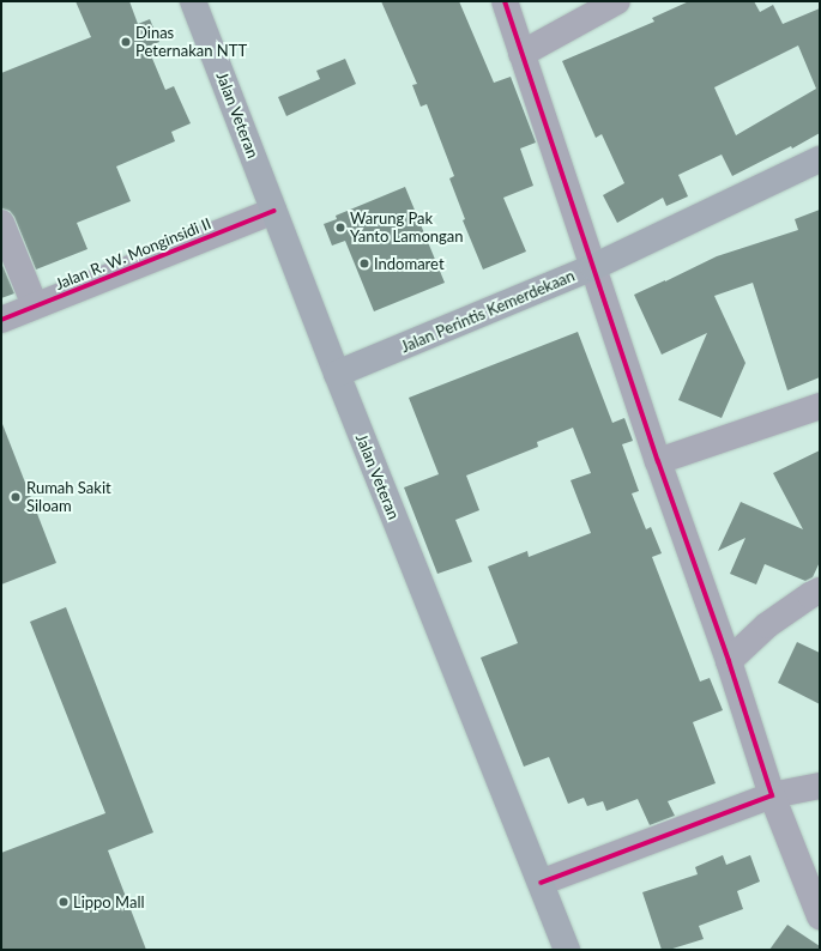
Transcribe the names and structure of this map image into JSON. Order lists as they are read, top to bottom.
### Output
{
  "streets": {
    "main road": ["Jalan Veteran", "Jalan Perintis Kemerdekaan"],
    "street": ["Jalan R. W. Monginsidi II"]
  },
  "crossings": [
    ["Jalan Veteran", "Jalan R. W. Monginsidi II"],
    ["Jalan Veteran", "Jalan Perintis Kemerdekaan"]
  ],
  "places": [
    "Dinas Peternakan NTT",
    "Warung Pak Yanto Lamongan",
    "Indomaret",
    "Rumah Sakit Siloam",
    "Lippo Mall"
  ]
}
